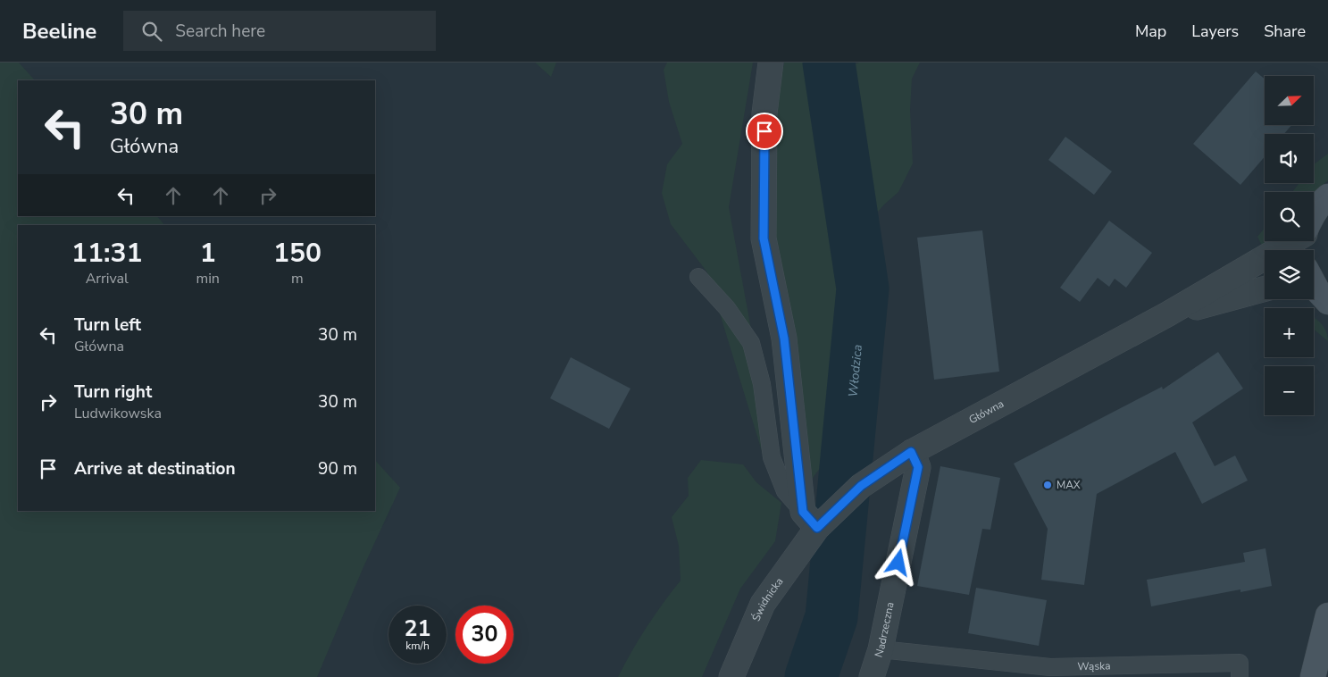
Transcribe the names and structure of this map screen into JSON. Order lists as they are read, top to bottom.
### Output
{
  "streets": {
    "street": ["Główna", "Świdnicka", "Nadrzeczna"],
    "lane": ["Wąska"]
  },
  "crossings": [
    ["Główna", "Świdnicka"],
    ["Główna", "Nadrzeczna"],
    ["Nadrzeczna", "Wąska"]
  ],
  "water": ["Włodzica"],
  "places": ["MAX"],
  "north": "top right",
  "page": {
    "header": "Beeline",
    "search": "Search here",
    "nav": ["Map", "Layers", "Share"],
    "map_buttons": ["+", "−"],
    "turn": ["30 m", "Główna"],
    "eta": [
      "11:31",
      "Arrival",
      "1",
      "min",
      "150",
      "m"
    ],
    "list": [
      {
        "name": "Turn left",
        "note": "Główna",
        "value": "30 m"
      },
      {
        "name": "Turn right",
        "note": "Ludwikowska",
        "value": "30 m"
      },
      {
        "name": "Arrive at destination",
        "value": "90 m"
      }
    ],
    "speed": "21 km/h",
    "limit": "30"
  }
}
